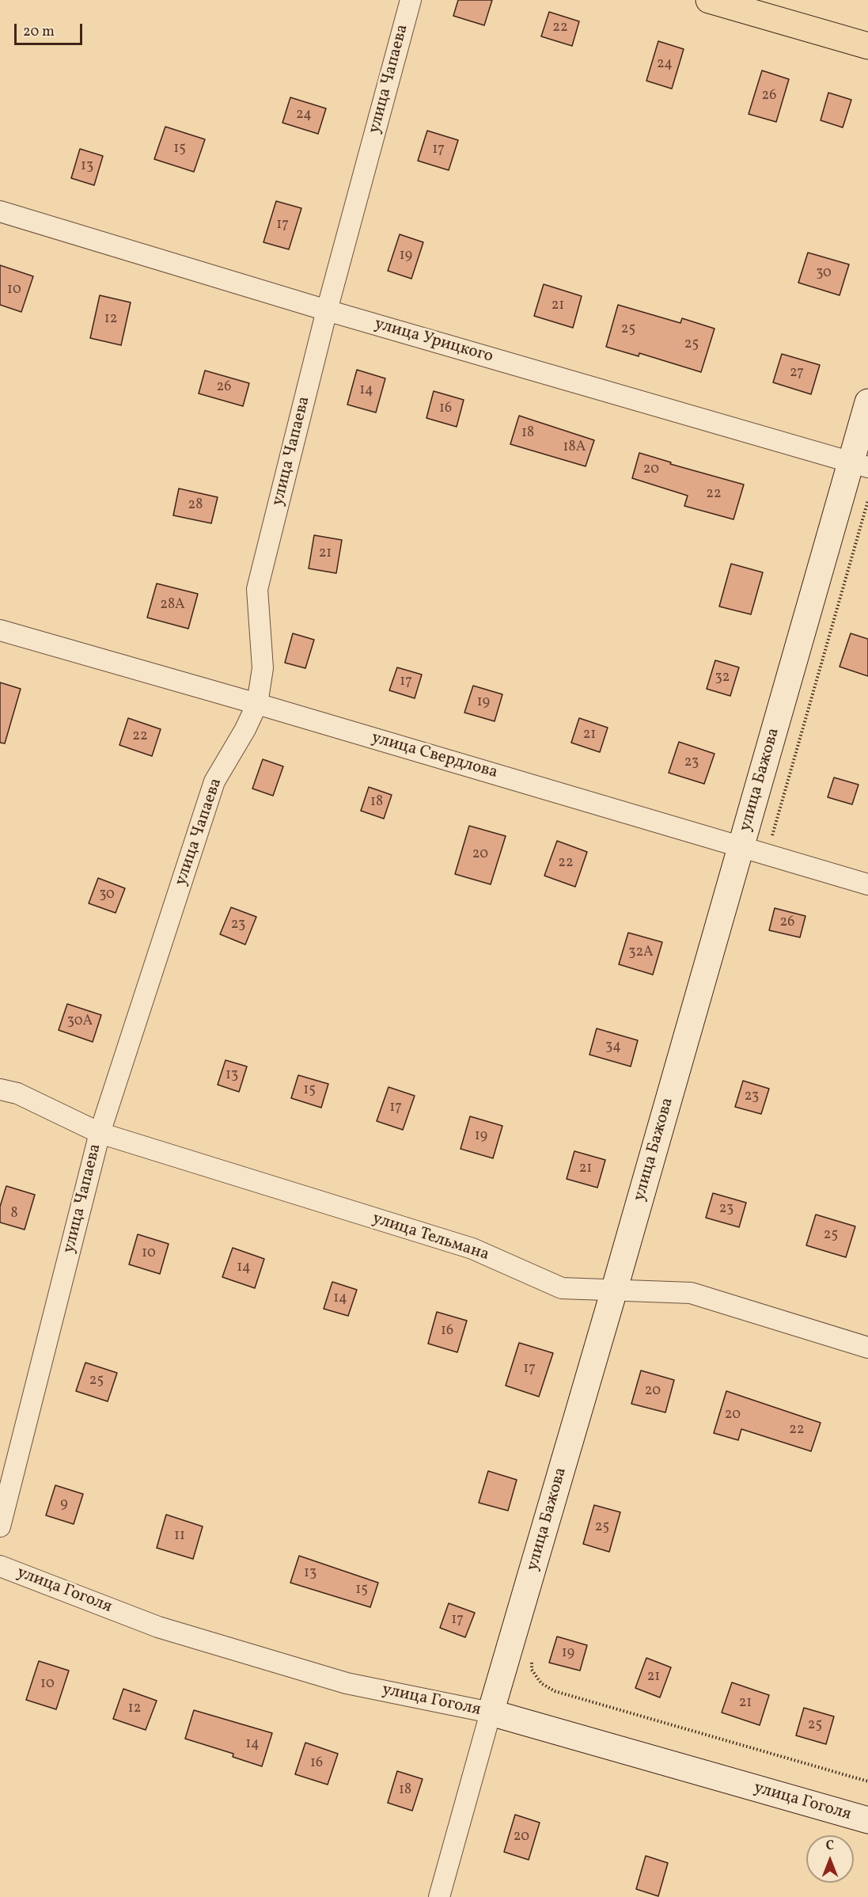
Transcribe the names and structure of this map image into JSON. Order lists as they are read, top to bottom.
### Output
{
  "streets": {
    "street": [
      "улица Чапаева",
      "улица Урицкого",
      "улица Свердлова",
      "улица Бажова",
      "улица Тельмана",
      "улица Гоголя"
    ]
  },
  "crossings": [
    ["улица Чапаева", "улица Урицкого"],
    ["улица Чапаева", "улица Свердлова"],
    ["улица Чапаева", "улица Тельмана"],
    ["улица Урицкого", "улица Бажова"],
    ["улица Свердлова", "улица Бажова"],
    ["улица Бажова", "улица Тельмана"],
    ["улица Бажова", "улица Гоголя"]
  ],
  "house_numbers": [
    "22",
    "24",
    "26",
    "24",
    "15",
    "17",
    "13",
    "17",
    "19",
    "30",
    "10",
    "21",
    "12",
    "25",
    "25",
    "27",
    "26",
    "14",
    "16",
    "18",
    "18А",
    "20",
    "22",
    "28",
    "21",
    "28А",
    "32",
    "17",
    "19",
    "21",
    "22",
    "23",
    "18",
    "20",
    "22",
    "30",
    "26",
    "23",
    "32А",
    "30А",
    "34",
    "13",
    "15",
    "23",
    "17",
    "19",
    "21",
    "23",
    "8",
    "25",
    "10",
    "14",
    "14",
    "16",
    "17",
    "25",
    "20",
    "20",
    "22",
    "9",
    "25",
    "11",
    "13",
    "15",
    "17",
    "19",
    "21",
    "10",
    "21",
    "12",
    "25",
    "14",
    "16",
    "18",
    "20"
  ],
  "scale_bar": "20 m",
  "north": "top"
}
